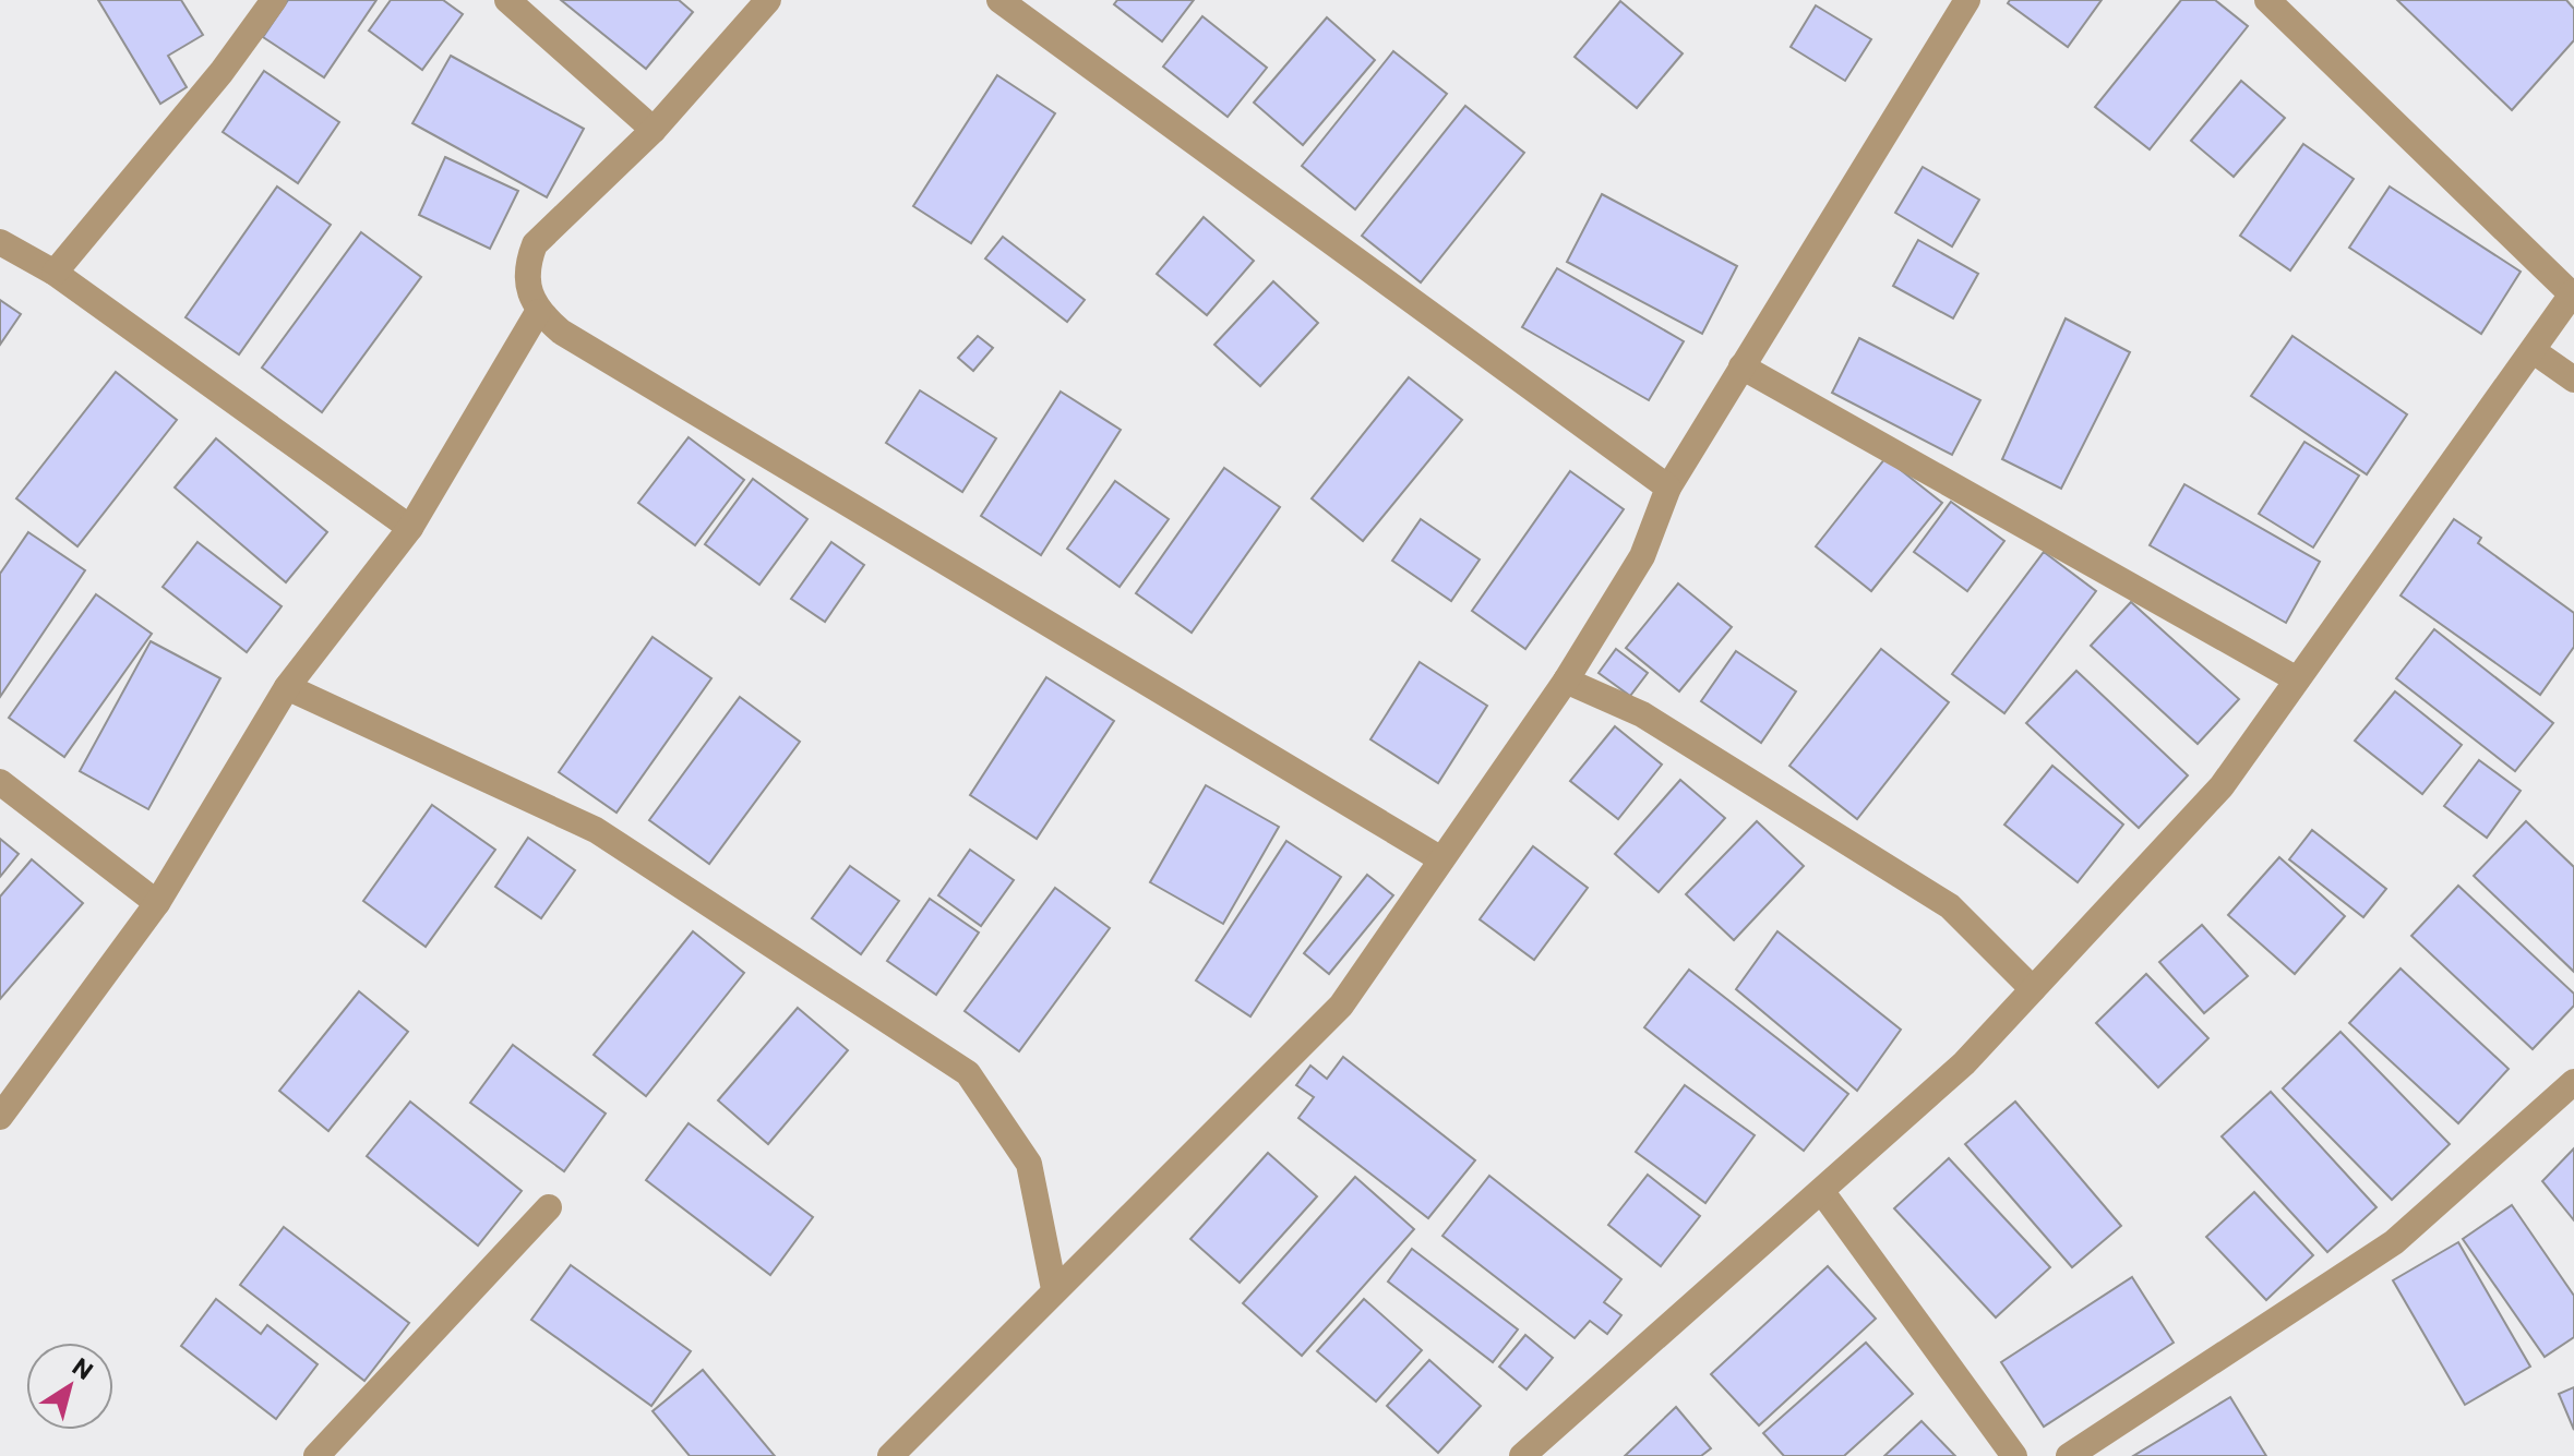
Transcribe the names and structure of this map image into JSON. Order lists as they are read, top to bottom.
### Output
{
  "north": "top right"
}
